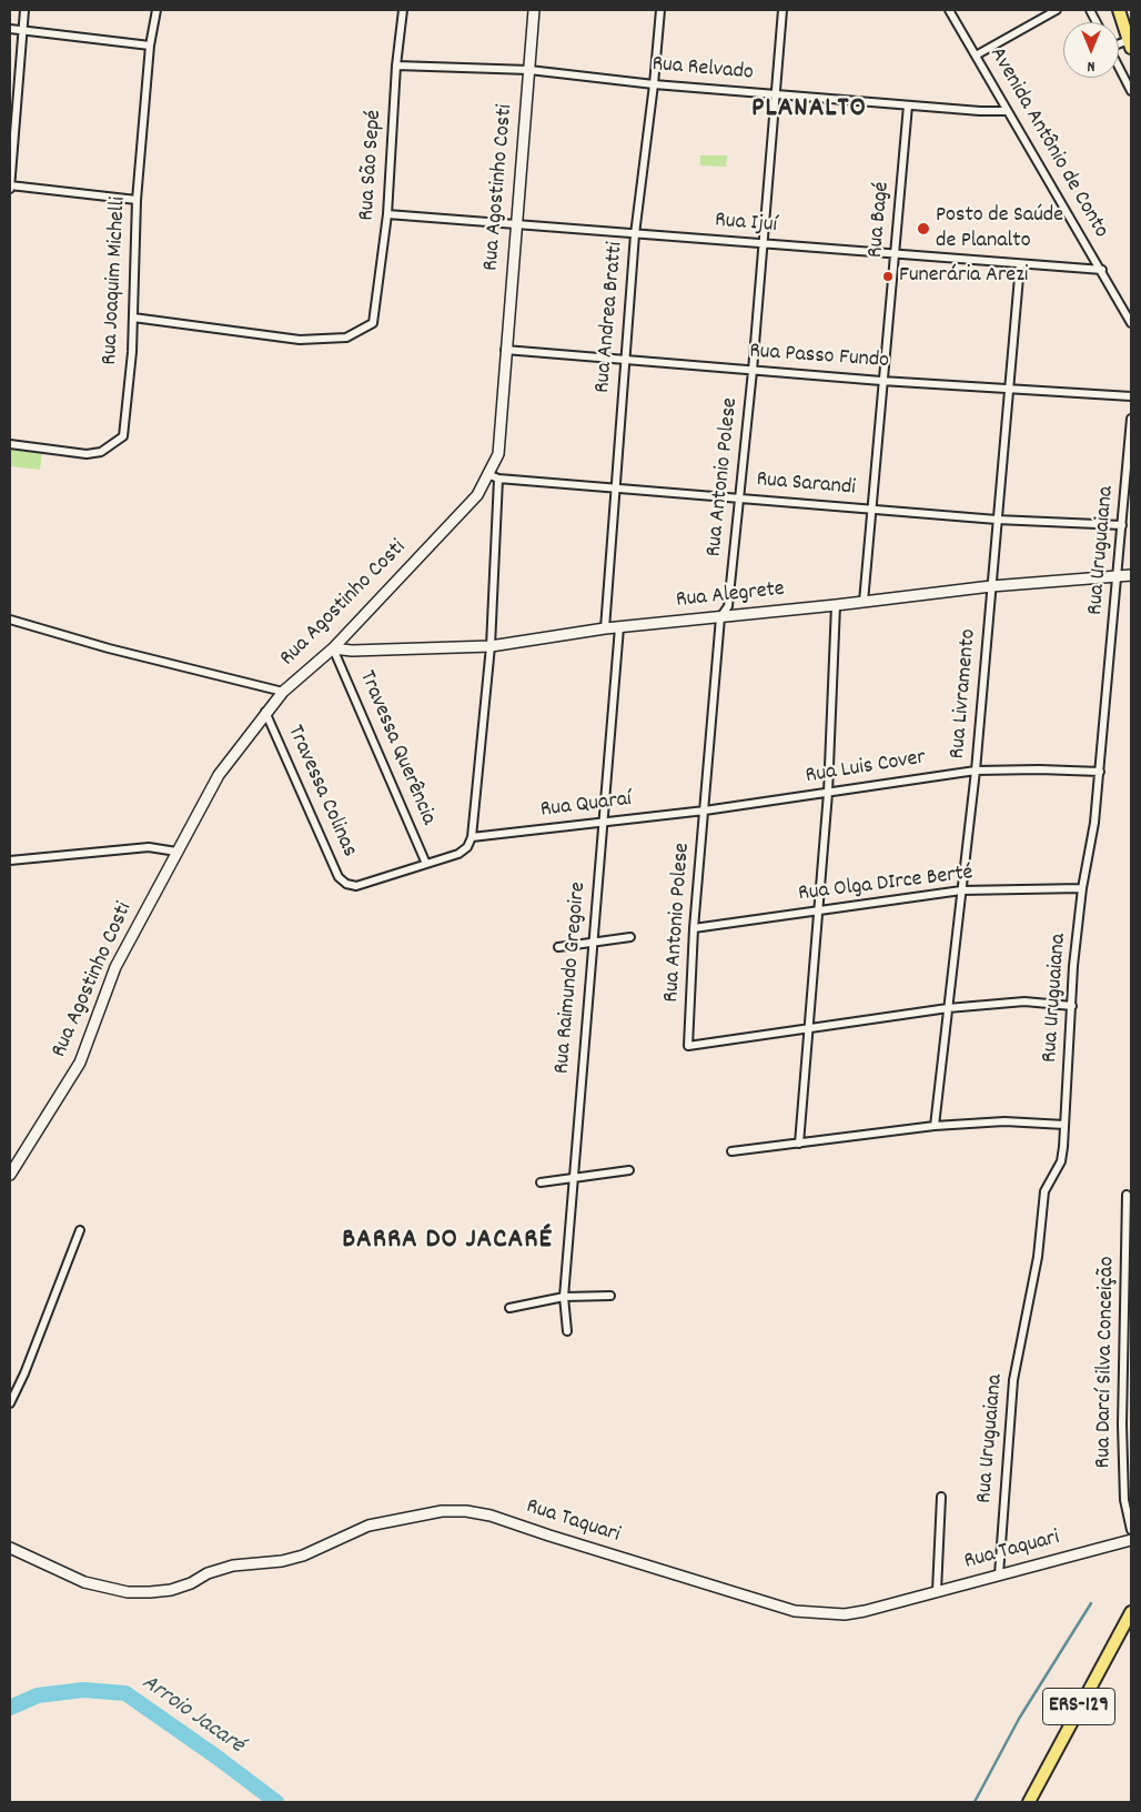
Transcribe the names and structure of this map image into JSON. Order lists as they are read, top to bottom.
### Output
{
  "streets": {
    "main road": ["ERS-129"],
    "street": [
      "Rua Relvado",
      "Avenida Antônio de Conto",
      "Rua São Sepé",
      "Rua Agostinho Costi",
      "Rua Bagé",
      "Rua Ijuí",
      "Rua Joaquim Michelli",
      "Rua Andrea Bratti",
      "Rua Passo Fundo",
      "Rua Antonio Polese",
      "Rua Sarandi",
      "Rua Uruguaiana",
      "Rua Alegrete",
      "Rua Livramento",
      "Travessa Querência",
      "Rua Luis Cover",
      "Travessa Colinas",
      "Rua Quaraí",
      "Rua Olga DIrce Berté",
      "Rua Raimundo Gregoire",
      "Rua Darcí Silva Conceição",
      "Rua Taquari"
    ]
  },
  "crossings": [
    ["Rua Relvado", "Avenida Antônio de Conto"],
    ["Rua Relvado", "Rua São Sepé"],
    ["Rua Relvado", "Rua Agostinho Costi"],
    ["Rua Relvado", "Rua Bagé"],
    ["Rua Relvado", "Rua Andrea Bratti"],
    ["Rua Relvado", "Rua Antonio Polese"],
    ["Avenida Antônio de Conto", "Rua Ijuí"],
    ["Rua São Sepé", "Rua Ijuí"],
    ["Rua São Sepé", "Rua Joaquim Michelli"],
    ["Rua Agostinho Costi", "Rua Ijuí"],
    ["Rua Agostinho Costi", "Rua Passo Fundo"],
    ["Rua Agostinho Costi", "Rua Sarandi"],
    ["Rua Agostinho Costi", "Rua Alegrete"],
    ["Rua Agostinho Costi", "Travessa Querência"],
    ["Rua Agostinho Costi", "Travessa Colinas"],
    ["Rua Bagé", "Rua Ijuí"],
    ["Rua Bagé", "Rua Passo Fundo"],
    ["Rua Bagé", "Rua Sarandi"],
    ["Rua Bagé", "Rua Alegrete"],
    ["Rua Ijuí", "Rua Andrea Bratti"],
    ["Rua Ijuí", "Rua Antonio Polese"],
    ["Rua Ijuí", "Rua Livramento"],
    ["Rua Andrea Bratti", "Rua Passo Fundo"],
    ["Rua Andrea Bratti", "Rua Sarandi"],
    ["Rua Andrea Bratti", "Rua Alegrete"],
    ["Rua Passo Fundo", "Rua Antonio Polese"],
    ["Rua Passo Fundo", "Rua Livramento"],
    ["Rua Antonio Polese", "Rua Sarandi"],
    ["Rua Antonio Polese", "Rua Alegrete"],
    ["Rua Antonio Polese", "Rua Luis Cover"],
    ["Rua Antonio Polese", "Rua Quaraí"],
    ["Rua Antonio Polese", "Rua Olga DIrce Berté"],
    ["Rua Sarandi", "Rua Uruguaiana"],
    ["Rua Sarandi", "Rua Livramento"],
    ["Rua Uruguaiana", "Rua Alegrete"],
    ["Rua Uruguaiana", "Rua Luis Cover"],
    ["Rua Uruguaiana", "Rua Olga DIrce Berté"],
    ["Rua Uruguaiana", "Rua Taquari"],
    ["Rua Alegrete", "Rua Livramento"],
    ["Rua Alegrete", "Travessa Querência"],
    ["Rua Alegrete", "Rua Raimundo Gregoire"],
    ["Rua Livramento", "Rua Luis Cover"],
    ["Rua Livramento", "Rua Olga DIrce Berté"],
    ["Travessa Querência", "Travessa Colinas"],
    ["Rua Luis Cover", "Rua Quaraí"],
    ["Rua Quaraí", "Rua Raimundo Gregoire"]
  ],
  "districts": ["PLANALTO", "BARRA DO JACARÉ"],
  "water": ["Arroio Jacaré"],
  "places": ["Posto de Saúde de Planalto", "Funerária Arezi"],
  "north": "bottom"
}
